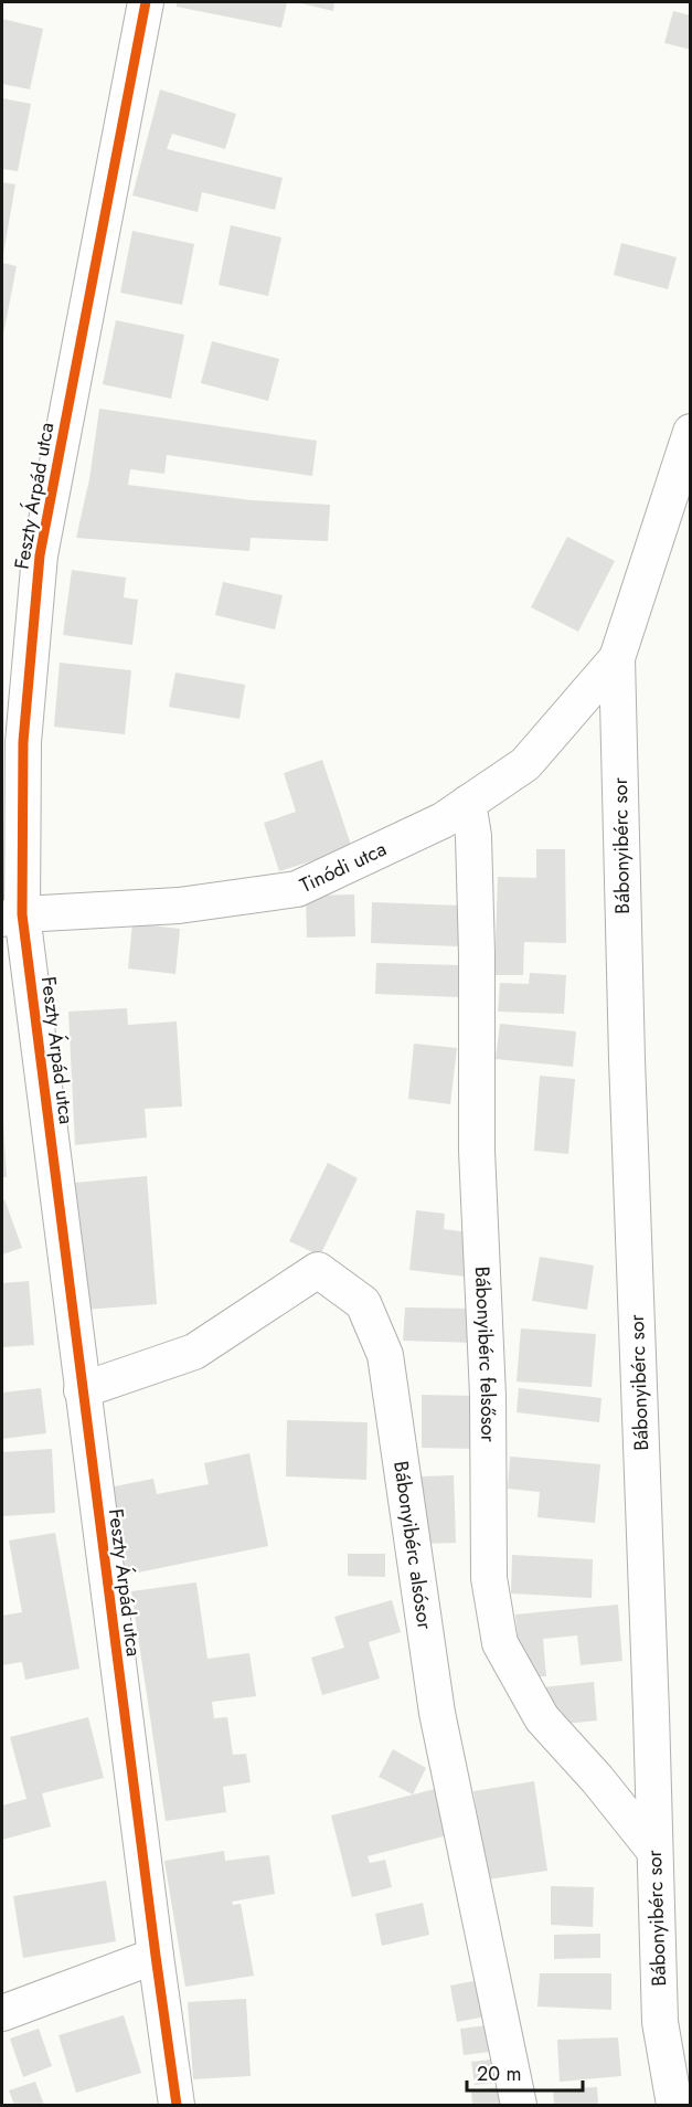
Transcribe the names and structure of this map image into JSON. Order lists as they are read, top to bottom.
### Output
{
  "streets": {
    "street": [
      "Feszty Árpád utca",
      "Bábonyibérc sor",
      "Tinódi utca",
      "Bábonyibérc felsősor",
      "Bábonyibérc alsósor"
    ]
  },
  "crossings": [
    ["Feszty Árpád utca", "Tinódi utca"],
    ["Feszty Árpád utca", "Bábonyibérc alsósor"],
    ["Bábonyibérc sor", "Tinódi utca"],
    ["Bábonyibérc sor", "Bábonyibérc felsősor"],
    ["Tinódi utca", "Bábonyibérc felsősor"]
  ],
  "scale_bar": "20 m"
}
